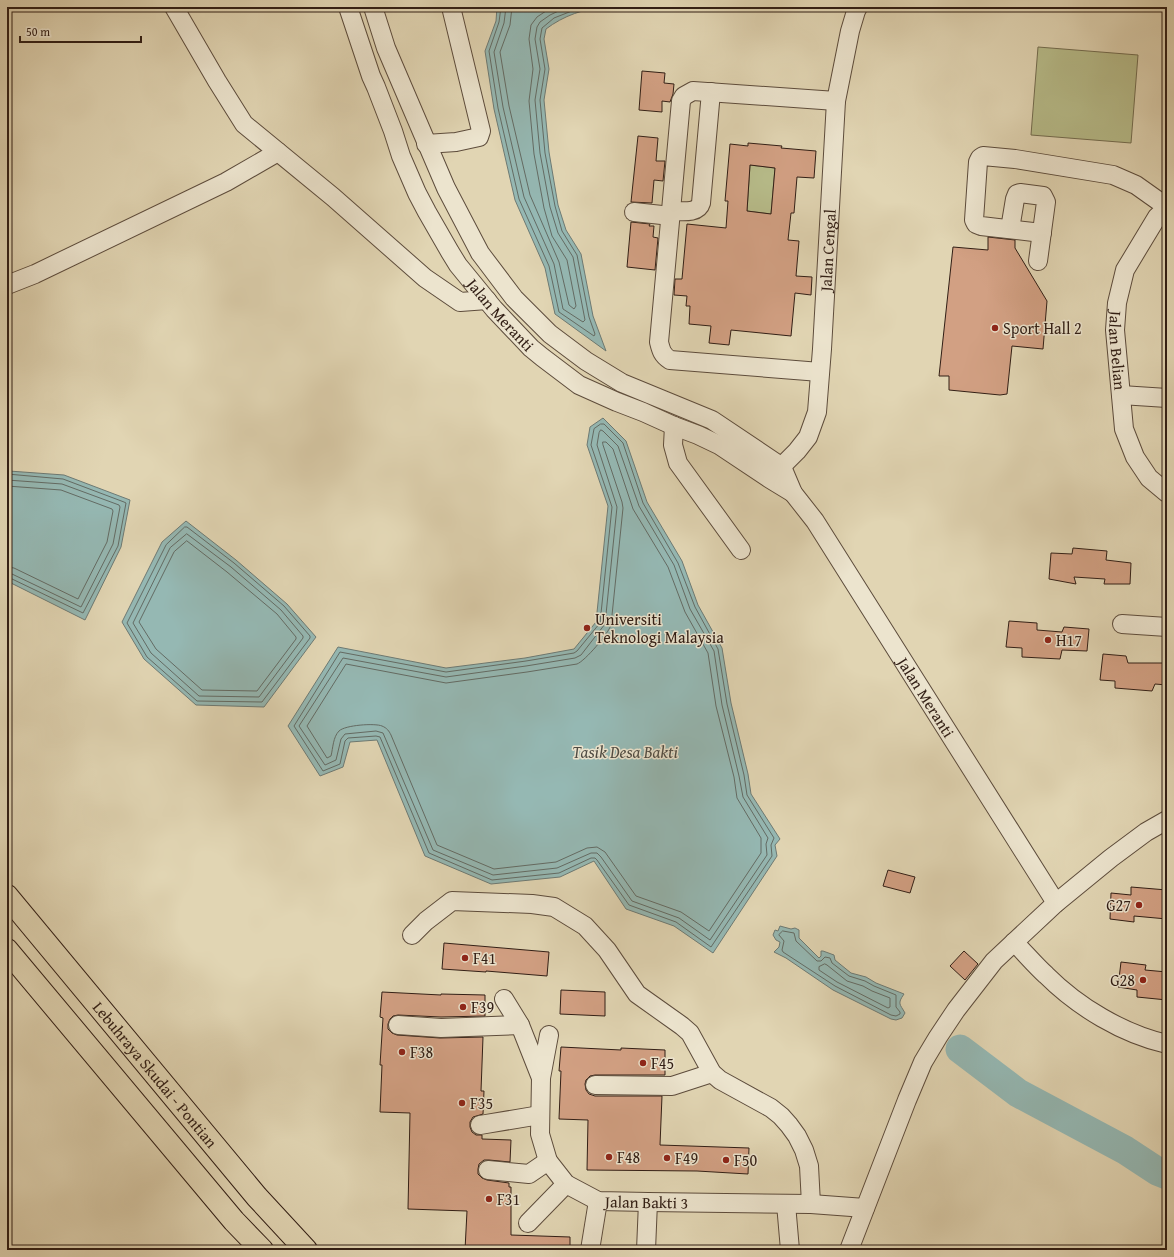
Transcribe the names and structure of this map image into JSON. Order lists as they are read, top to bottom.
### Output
{
  "streets": {
    "highway": ["Lebuhraya Skudai - Pontian"],
    "street": [
      "Jalan Cengal",
      "Jalan Meranti",
      "Jalan Belian",
      "Jalan Bakti 3"
    ]
  },
  "crossings": [
    ["Jalan Cengal", "Jalan Meranti"]
  ],
  "water": ["Tasik Desa Bakti"],
  "places": [
    "Sport Hall 2",
    "Universiti Teknologi Malaysia",
    "H17",
    "G27",
    "F41",
    "G28",
    "F39",
    "F38",
    "F45",
    "F35",
    "F48",
    "F49",
    "F50",
    "F31"
  ],
  "scale_bar": "50 m"
}
